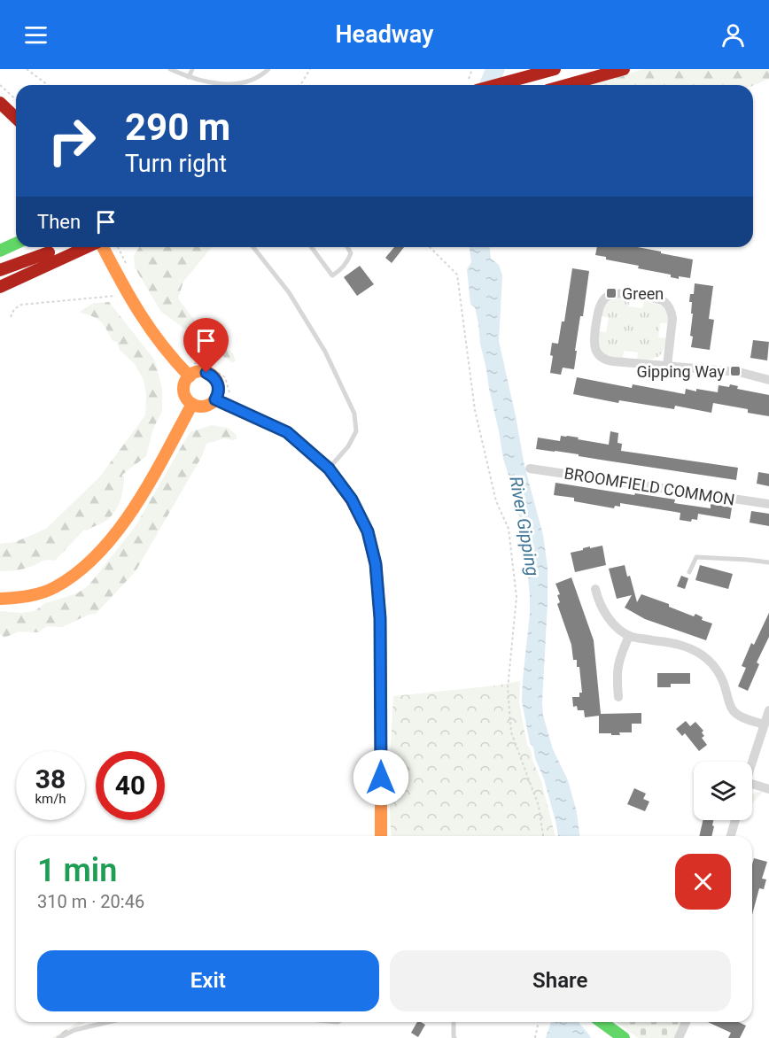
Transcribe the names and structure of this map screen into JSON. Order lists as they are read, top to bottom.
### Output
{
  "streets": {
    "street": ["BROOMFIELD COMMON"]
  },
  "water": ["River Gipping"],
  "places": {
    "transit": ["Green", "Gipping Way"]
  },
  "page": {
    "header": "Headway",
    "turn": ["290 m", "Turn right"],
    "then": "Then",
    "speed": "38 km/h",
    "limit": "40",
    "heading": ["1 min", "310 m · 20:46"],
    "buttons": ["Exit", "Share"]
  }
}
